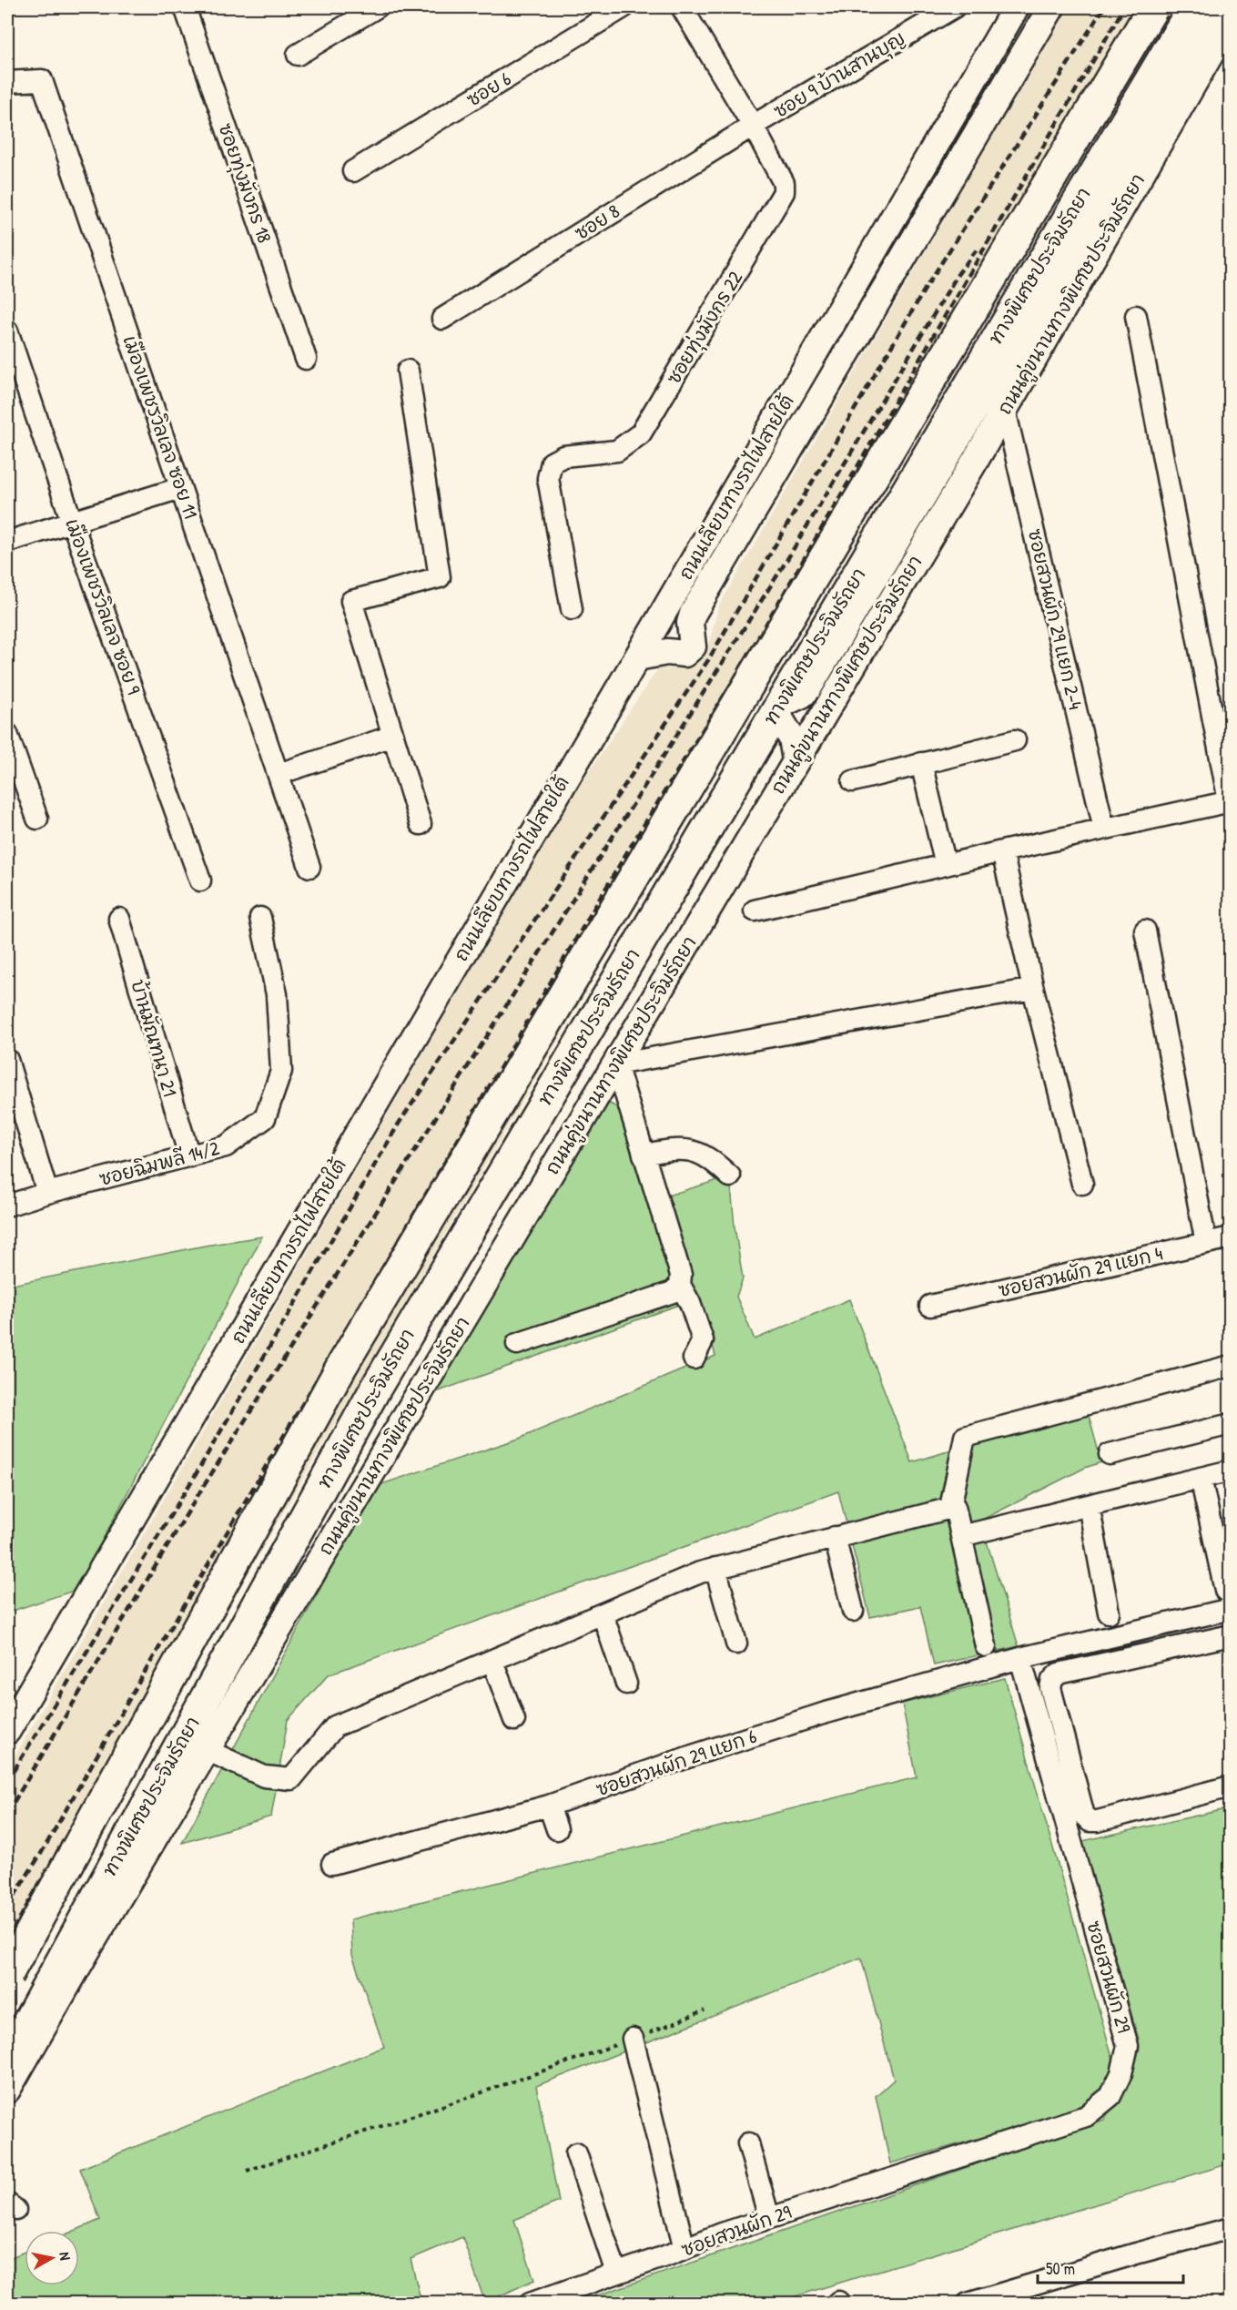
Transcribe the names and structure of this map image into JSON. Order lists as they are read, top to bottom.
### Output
{
  "streets": {
    "highway": ["ทางพิเศษประจิมรัถยา"],
    "main road": ["ถนนคู่ขนานทางพิเศษประจิมรัถยา", "ถนนเลียบทางรถไฟสายใต้"],
    "street": [
      "ซอย 9 บ้านสานบุญ",
      "ซอย 6",
      "ซอยทุ่งมังกร 18",
      "ซอย 8",
      "ซอยทุ่งมังกร 22",
      "เมืองเพชรวิลเลจ ซอย 11",
      "เมืองเพชรวิลเลจ ซอย 9",
      "ซอยสวนผัก 29 แยก 2-4",
      "บ้านมัณฑนา 21",
      "ซอยฉิมพลี 14/2",
      "ซอยสวนผัก 29 แยก 4",
      "ซอยสวนผัก 29 แยก 6",
      "ซอยสวนผัก 29"
    ]
  },
  "crossings": [
    ["ซอย 9 บ้านสานบุญ", "ซอย 8"],
    ["ซอย 9 บ้านสานบุญ", "ซอยทุ่งมังกร 22"],
    ["ซอย 8", "ซอยทุ่งมังกร 22"],
    ["ถนนคู่ขนานทางพิเศษประจิมรัถยา", "ซอยสวนผัก 29 แยก 2-4"],
    ["บ้านมัณฑนา 21", "ซอยฉิมพลี 14/2"],
    ["ซอยสวนผัก 29 แยก 6", "ซอยสวนผัก 29"]
  ],
  "scale_bar": "50 m",
  "north": "right"
}
